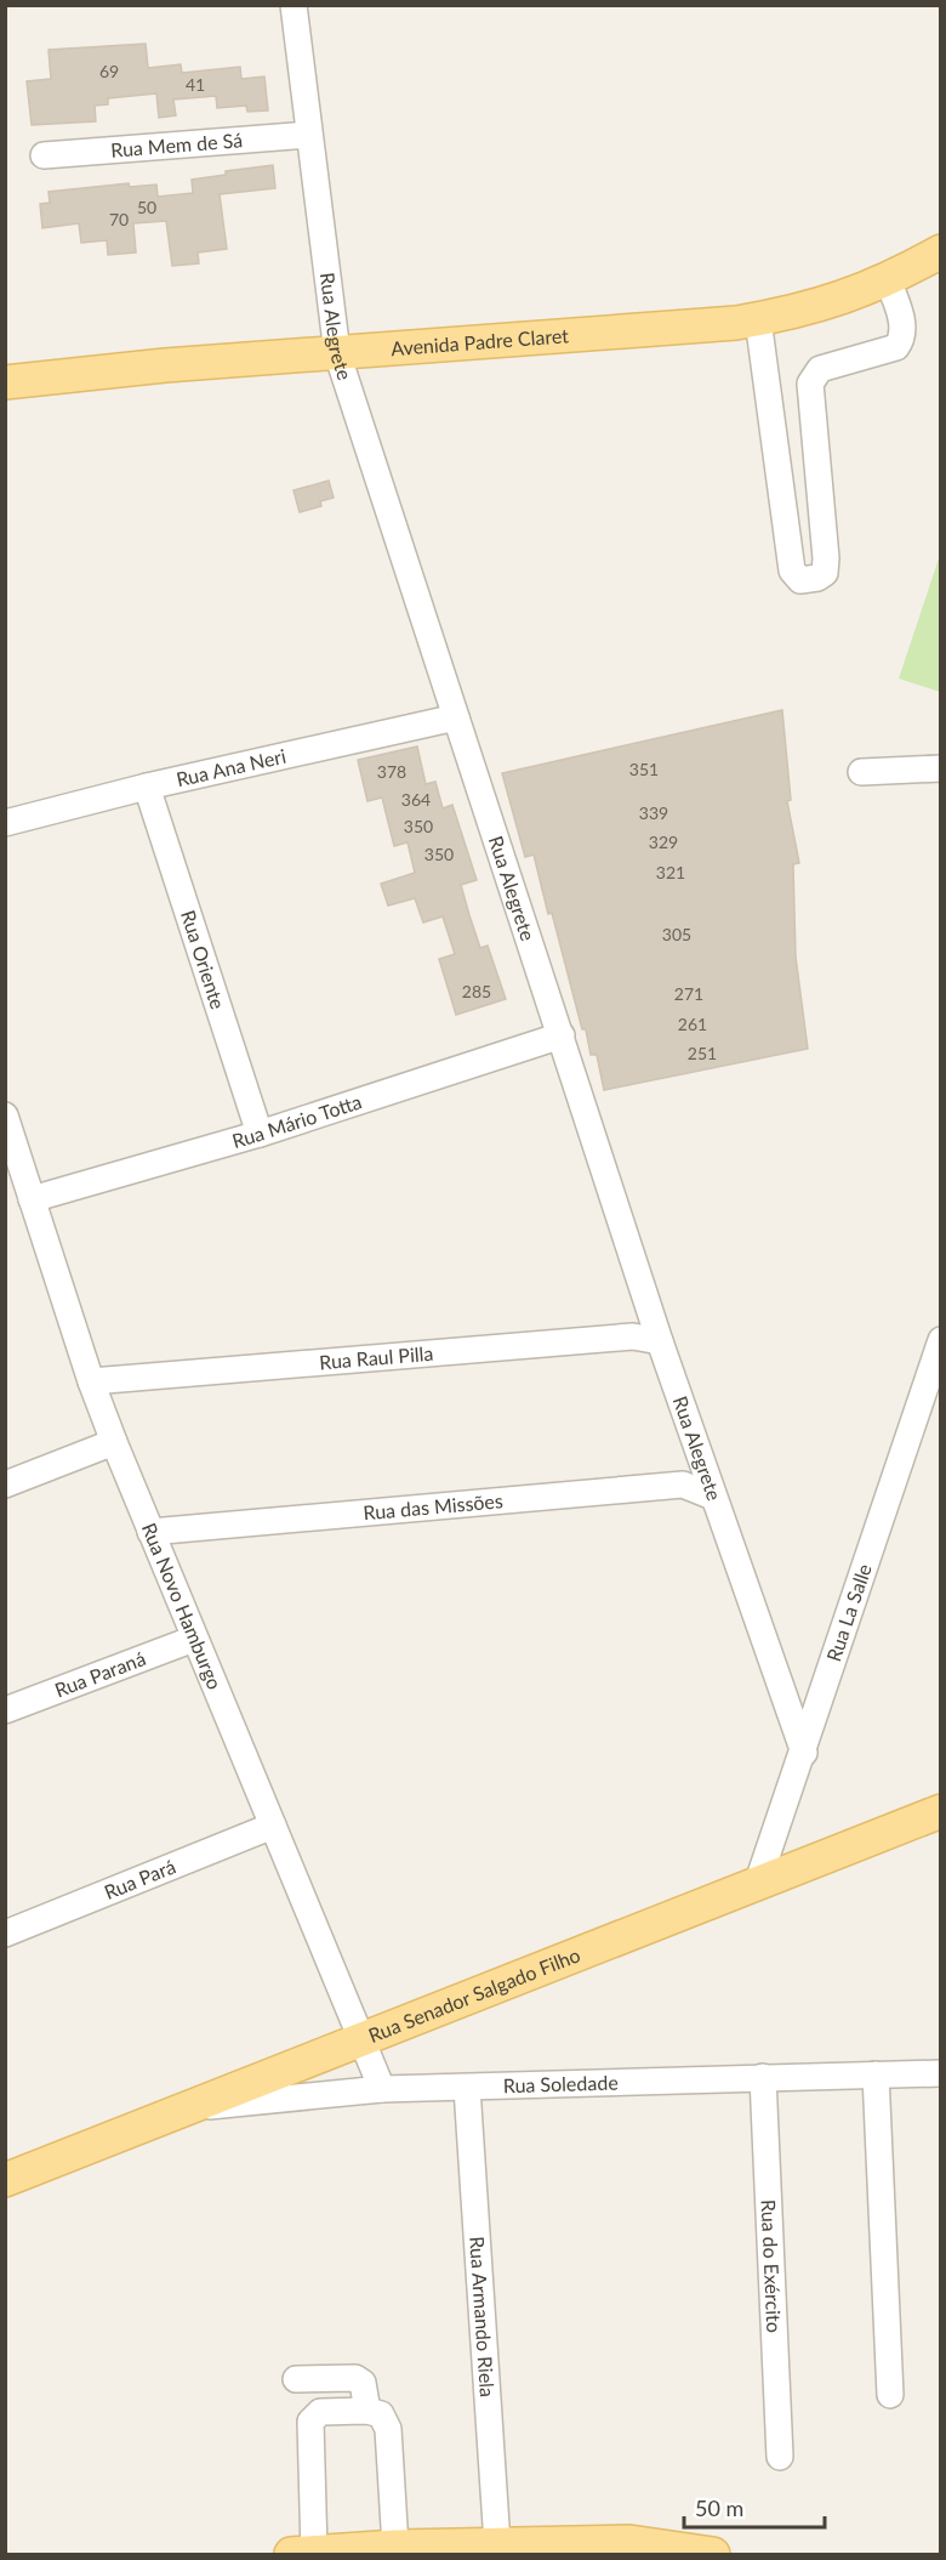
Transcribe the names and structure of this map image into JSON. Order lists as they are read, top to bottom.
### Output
{
  "streets": {
    "main road": ["Avenida Padre Claret", "Rua Senador Salgado Filho"],
    "street": [
      "Rua Mem de Sá",
      "Rua Alegrete",
      "Rua Ana Neri",
      "Rua Oriente",
      "Rua Mário Totta",
      "Rua Raul Pilla",
      "Rua das Missões",
      "Rua Novo Hamburgo",
      "Rua La Salle",
      "Rua Paraná",
      "Rua Pará",
      "Rua Soledade",
      "Rua do Exército",
      "Rua Armando Riela"
    ]
  },
  "crossings": [
    ["Rua Mem de Sá", "Rua Alegrete"],
    ["Rua Alegrete", "Avenida Padre Claret"],
    ["Rua Alegrete", "Rua Ana Neri"],
    ["Rua Alegrete", "Rua Mário Totta"],
    ["Rua Alegrete", "Rua Raul Pilla"],
    ["Rua Alegrete", "Rua das Missões"],
    ["Rua Alegrete", "Rua La Salle"],
    ["Rua Ana Neri", "Rua Oriente"],
    ["Rua Oriente", "Rua Mário Totta"],
    ["Rua Mário Totta", "Rua Novo Hamburgo"],
    ["Rua Raul Pilla", "Rua Novo Hamburgo"],
    ["Rua das Missões", "Rua Novo Hamburgo"],
    ["Rua Novo Hamburgo", "Rua Paraná"],
    ["Rua Novo Hamburgo", "Rua Pará"],
    ["Rua Novo Hamburgo", "Rua Senador Salgado Filho"],
    ["Rua Novo Hamburgo", "Rua Soledade"],
    ["Rua La Salle", "Rua Senador Salgado Filho"],
    ["Rua Senador Salgado Filho", "Rua Soledade"],
    ["Rua Soledade", "Rua do Exército"],
    ["Rua Soledade", "Rua Armando Riela"]
  ],
  "house_numbers": [
    "69",
    "41",
    "50",
    "70",
    "351",
    "378",
    "364",
    "339",
    "350",
    "329",
    "350",
    "321",
    "305",
    "285",
    "271",
    "261",
    "251"
  ],
  "scale_bar": "50 m"
}
